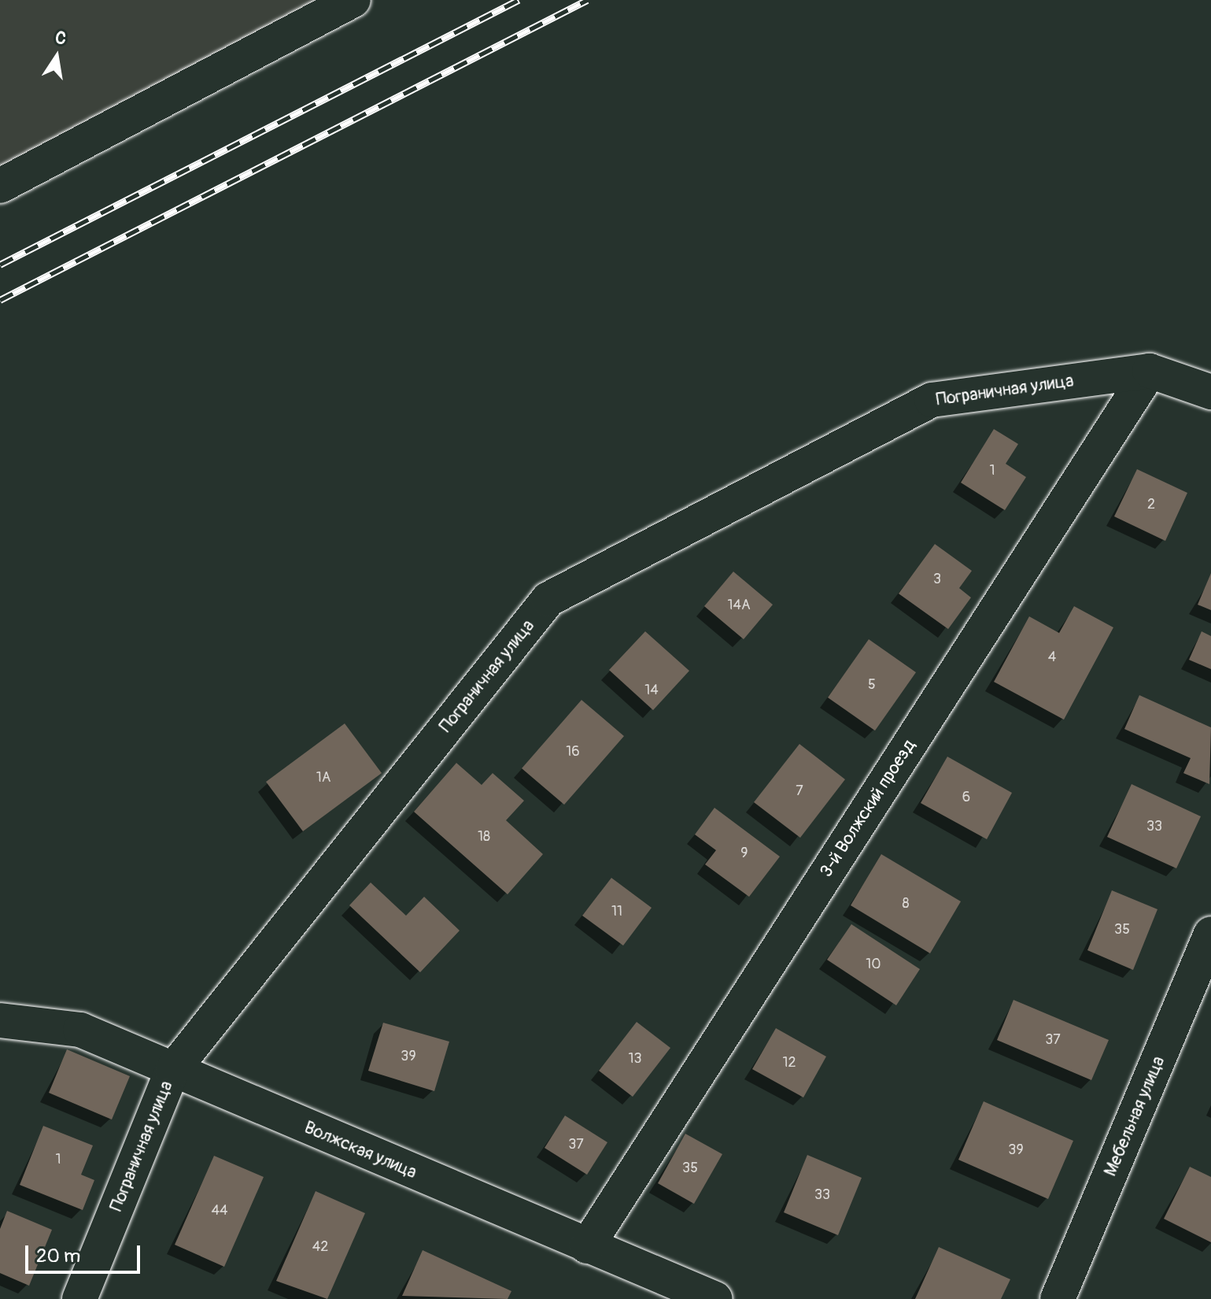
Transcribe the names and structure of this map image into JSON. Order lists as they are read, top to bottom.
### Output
{
  "streets": {
    "street": [
      "Пограничная улица",
      "3-й Волжский проезд",
      "Мебельная улица",
      "Волжская улица"
    ]
  },
  "crossings": [
    ["Пограничная улица", "3-й Волжский проезд"],
    ["Пограничная улица", "Волжская улица"],
    ["3-й Волжский проезд", "Волжская улица"]
  ],
  "house_numbers": [
    "1",
    "2",
    "3",
    "14А",
    "4",
    "5",
    "14",
    "16",
    "1А",
    "7",
    "6",
    "33",
    "18",
    "9",
    "8",
    "11",
    "35",
    "10",
    "37",
    "39",
    "13",
    "12",
    "37",
    "39",
    "1",
    "35",
    "33",
    "44",
    "42"
  ],
  "scale_bar": "20 m",
  "north": "top"
}
